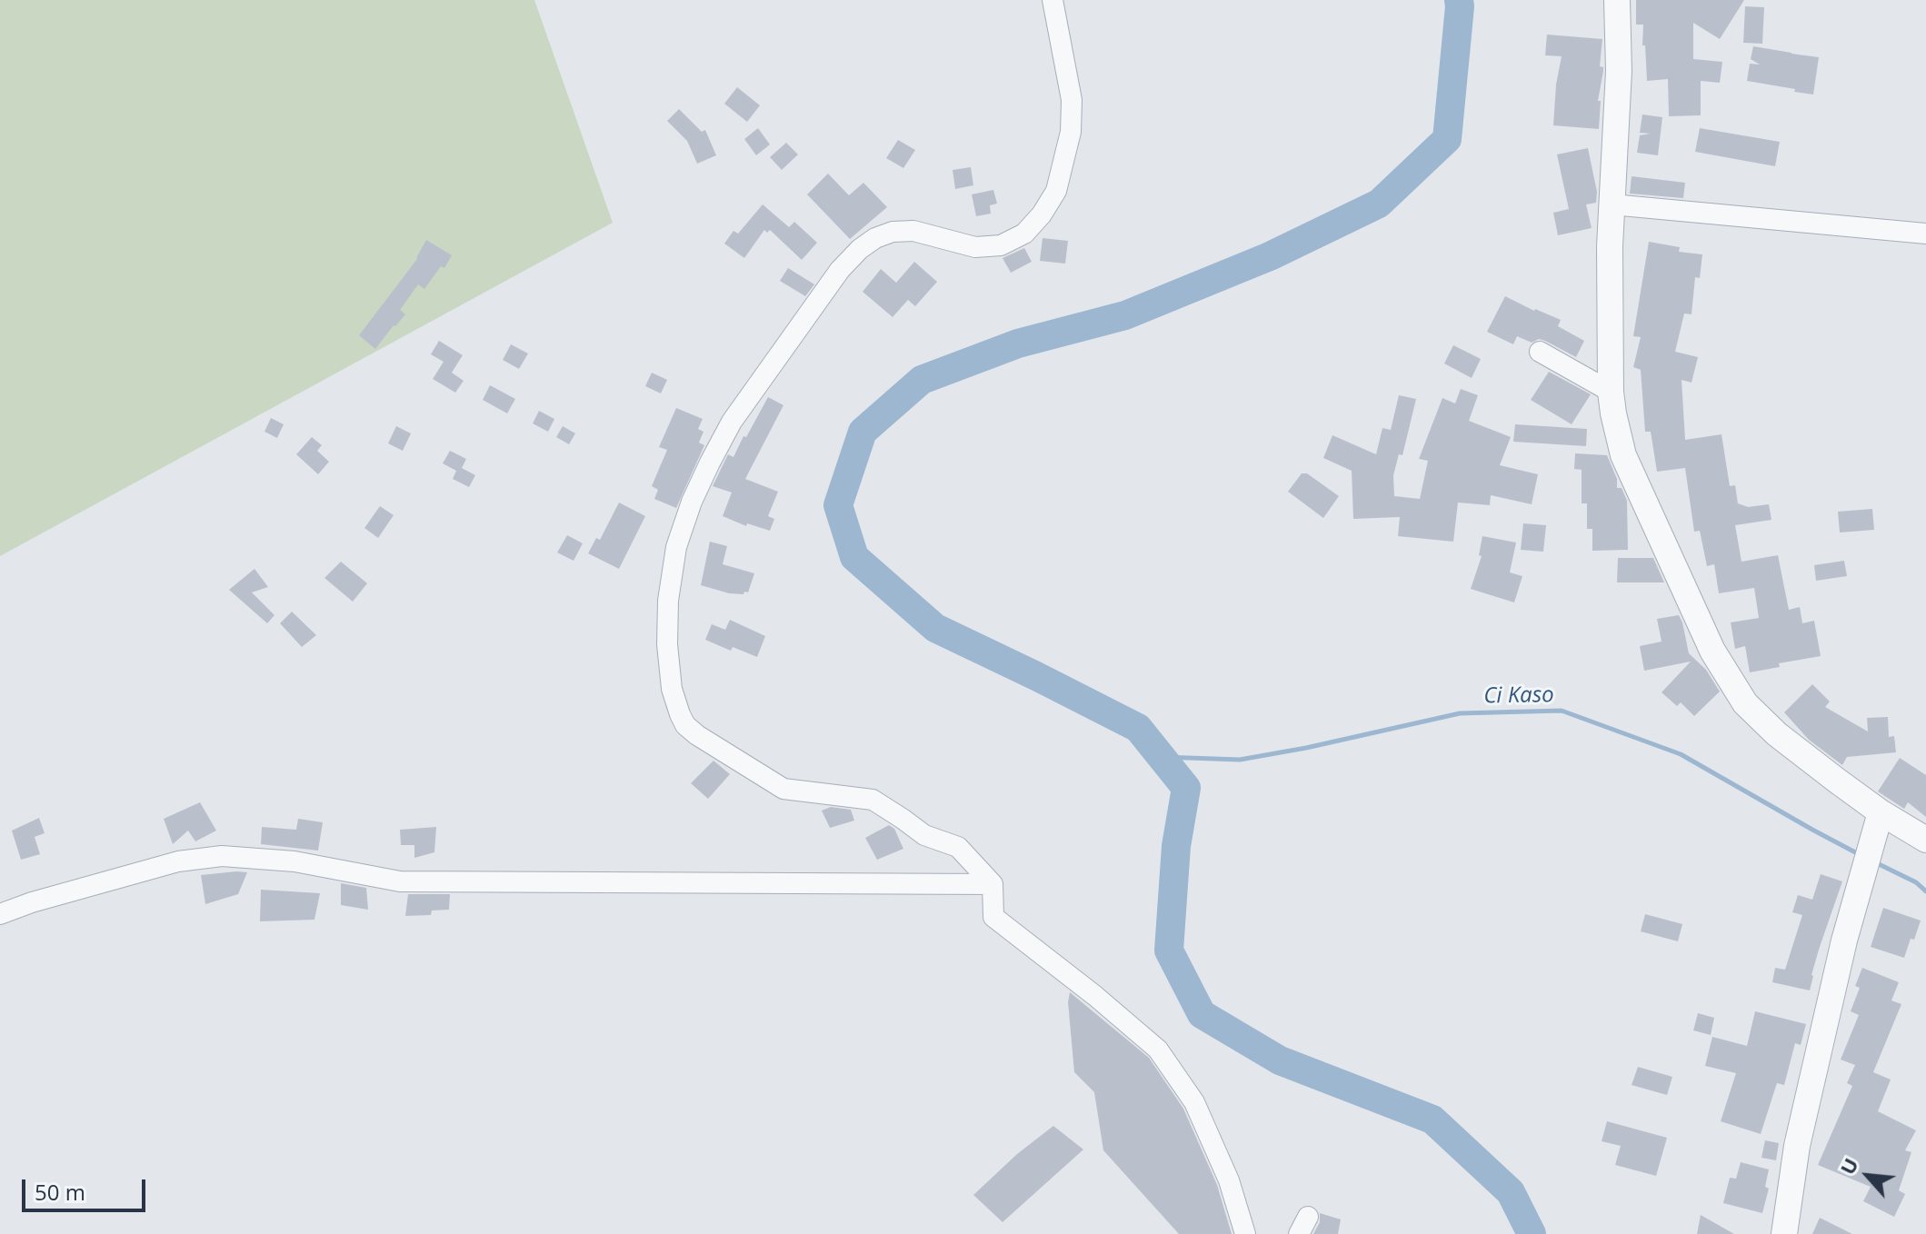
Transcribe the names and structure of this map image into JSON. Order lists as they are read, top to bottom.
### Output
{
  "water": ["Ci Kaso"],
  "scale_bar": "50 m",
  "north": "top left"
}
